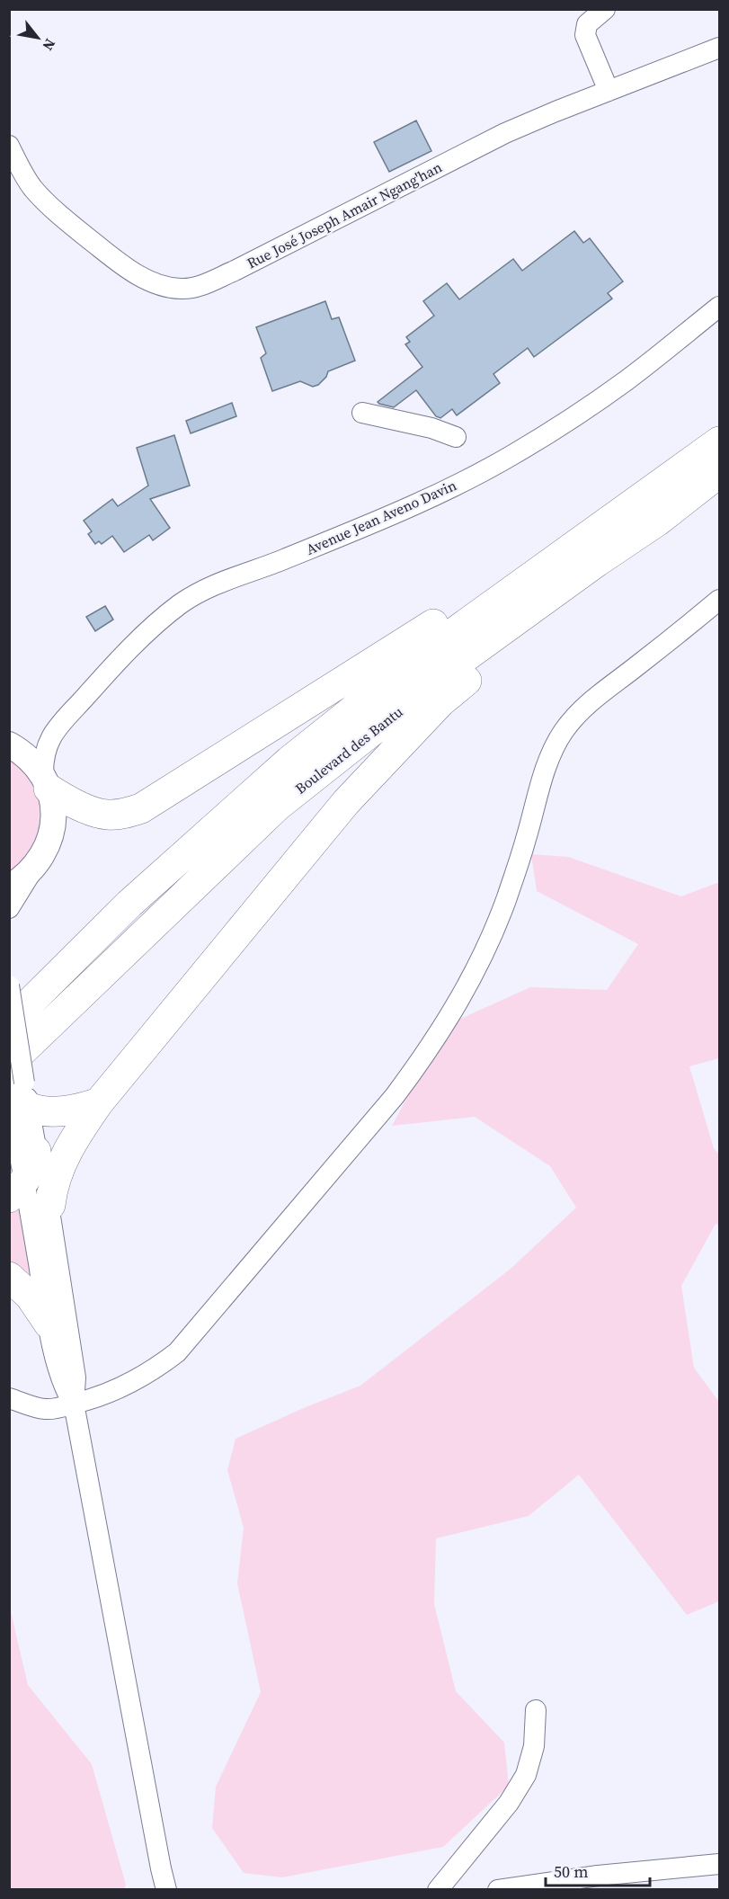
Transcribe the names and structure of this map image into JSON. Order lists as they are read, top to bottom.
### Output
{
  "streets": {
    "highway": ["Boulevard des Bantu"],
    "street": ["Rue José Joseph Amair Ngang'han", "Avenue Jean Aveno Davin"]
  },
  "scale_bar": "50 m",
  "north": "bottom right"
}
